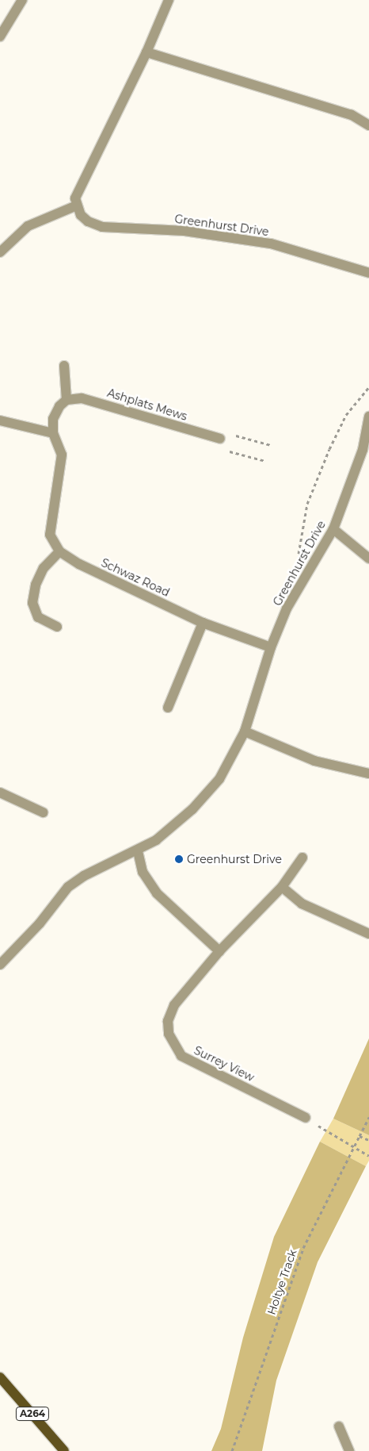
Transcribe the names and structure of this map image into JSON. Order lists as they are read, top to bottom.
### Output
{
  "streets": {
    "main road": ["A264"],
    "street": [
      "Greenhurst Drive",
      "Ashplats Mews",
      "Schwaz Road",
      "Surrey View"
    ],
    "path": ["Holtye Track"]
  },
  "crossings": [
    ["Greenhurst Drive", "Schwaz Road"]
  ],
  "places": ["Greenhurst Drive"]
}
